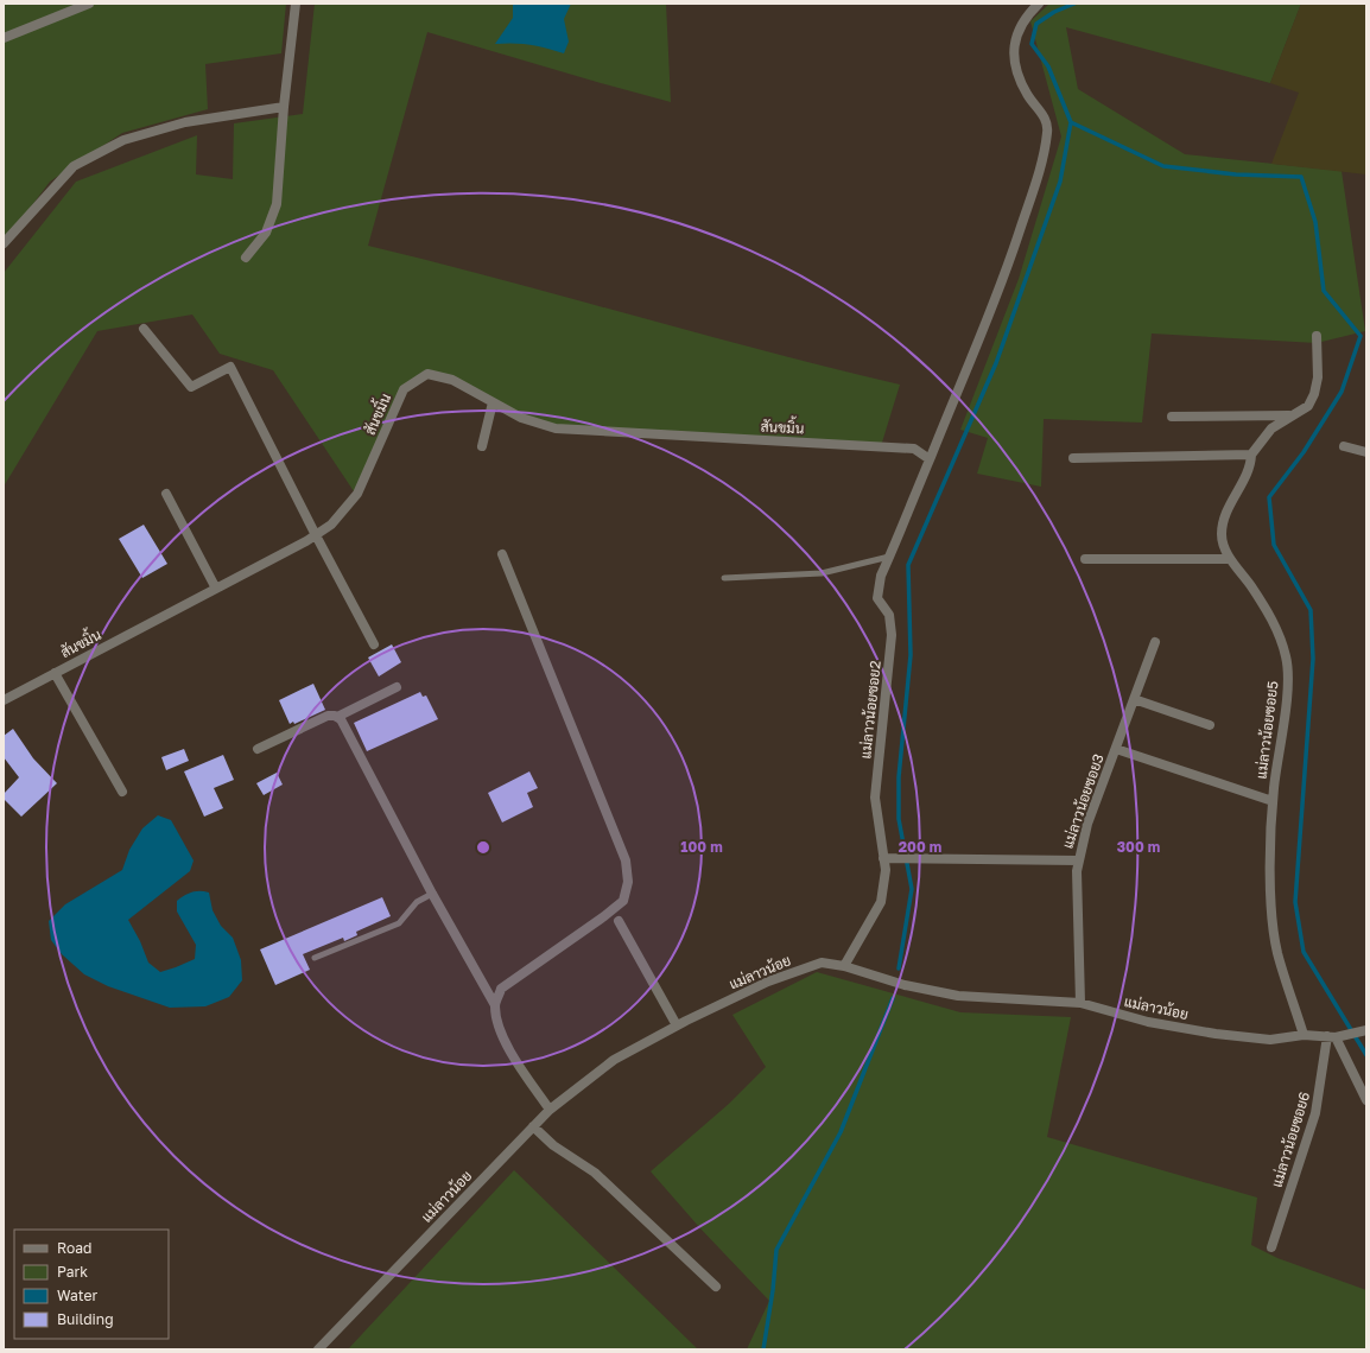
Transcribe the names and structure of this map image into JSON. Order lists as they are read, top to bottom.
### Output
{
  "streets": {
    "street": [
      "สันขมิ้น",
      "แม่ลาวน้อยซอย2",
      "แม่ลาวน้อยซอย5",
      "แม่ลาวน้อยซอย3",
      "แม่ลาวน้อย",
      "แม่ลาวน้อยซอย6"
    ]
  },
  "crossings": [
    ["สันขมิ้น", "แม่ลาวน้อยซอย2"],
    ["แม่ลาวน้อยซอย2", "แม่ลาวน้อย"],
    ["แม่ลาวน้อยซอย5", "แม่ลาวน้อย"],
    ["แม่ลาวน้อยซอย3", "แม่ลาวน้อย"],
    ["แม่ลาวน้อย", "แม่ลาวน้อยซอย6"]
  ],
  "legend": [
    "Road",
    "Park",
    "Water",
    "Building"
  ],
  "rings": ["100 m", "200 m", "300 m"]
}
